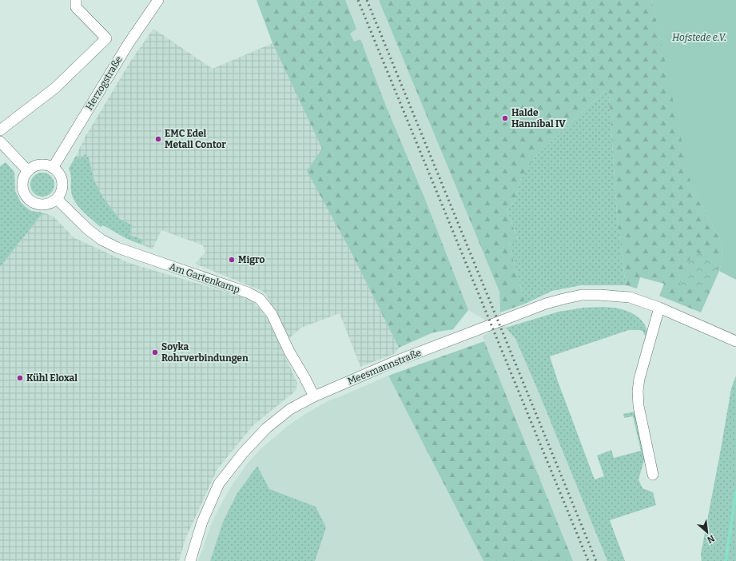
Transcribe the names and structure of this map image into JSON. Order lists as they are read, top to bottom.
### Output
{
  "streets": {
    "street": ["Herzogstraße", "Am Gartenkamp", "Meesmannstraße"]
  },
  "crossings": [
    ["Herzogstraße", "Am Gartenkamp"],
    ["Am Gartenkamp", "Meesmannstraße"]
  ],
  "parks": ["Hofstede e.V."],
  "places": [
    "Halde Hannibal IV",
    "EMC Edel Metall Contor",
    "Migro",
    "Soyka Rohrverbindungen",
    "Kühl Eloxal"
  ],
  "north": "bottom right"
}
